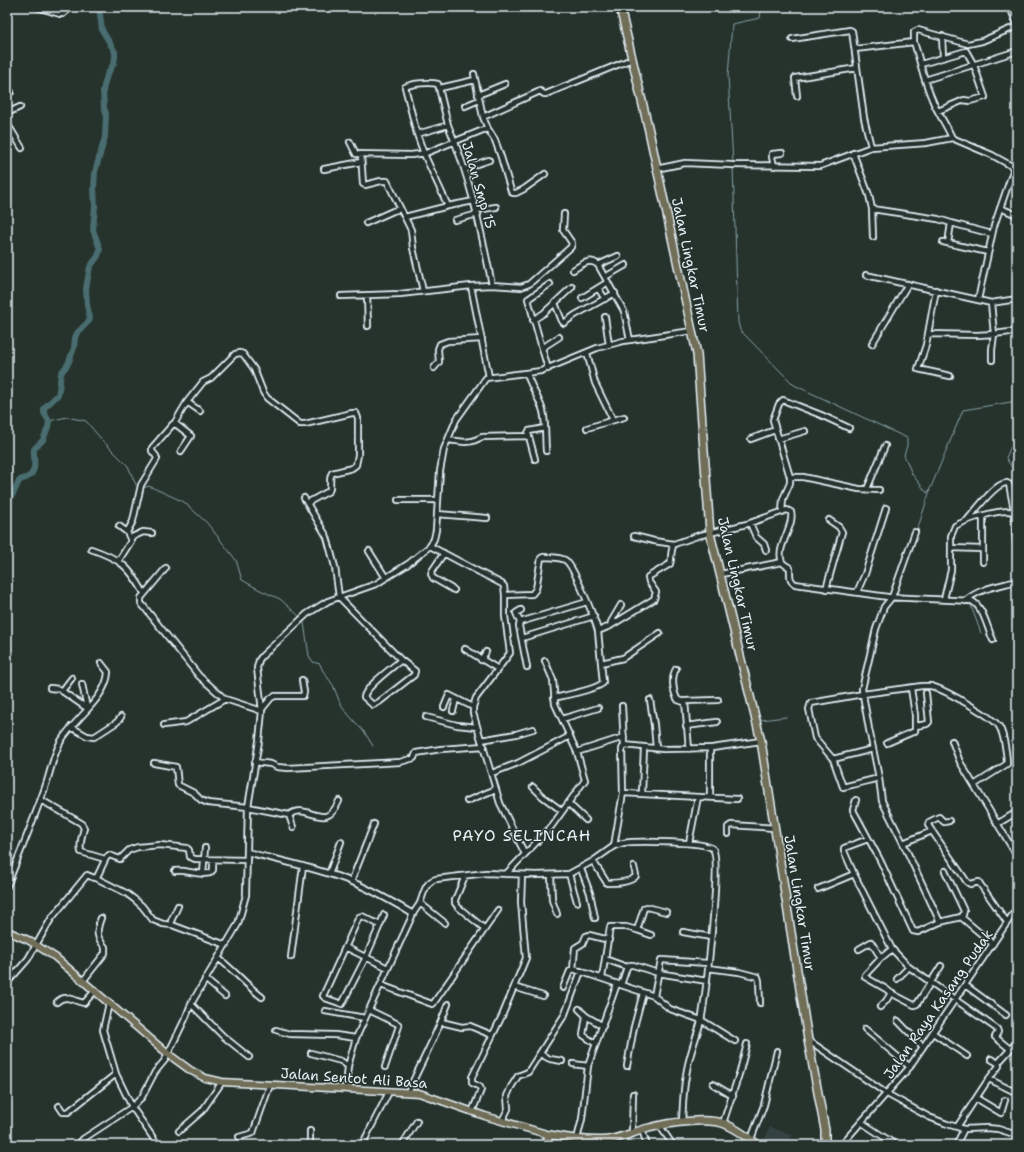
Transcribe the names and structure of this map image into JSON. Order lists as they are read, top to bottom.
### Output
{
  "streets": {
    "highway": ["Jalan Lingkar Timur", "Jalan Sentot Ali Basa"],
    "street": ["Jalan Smp 15", "Jalan Raya Kasang Pudak"]
  },
  "districts": ["PAYO SELINCAH"]
}
